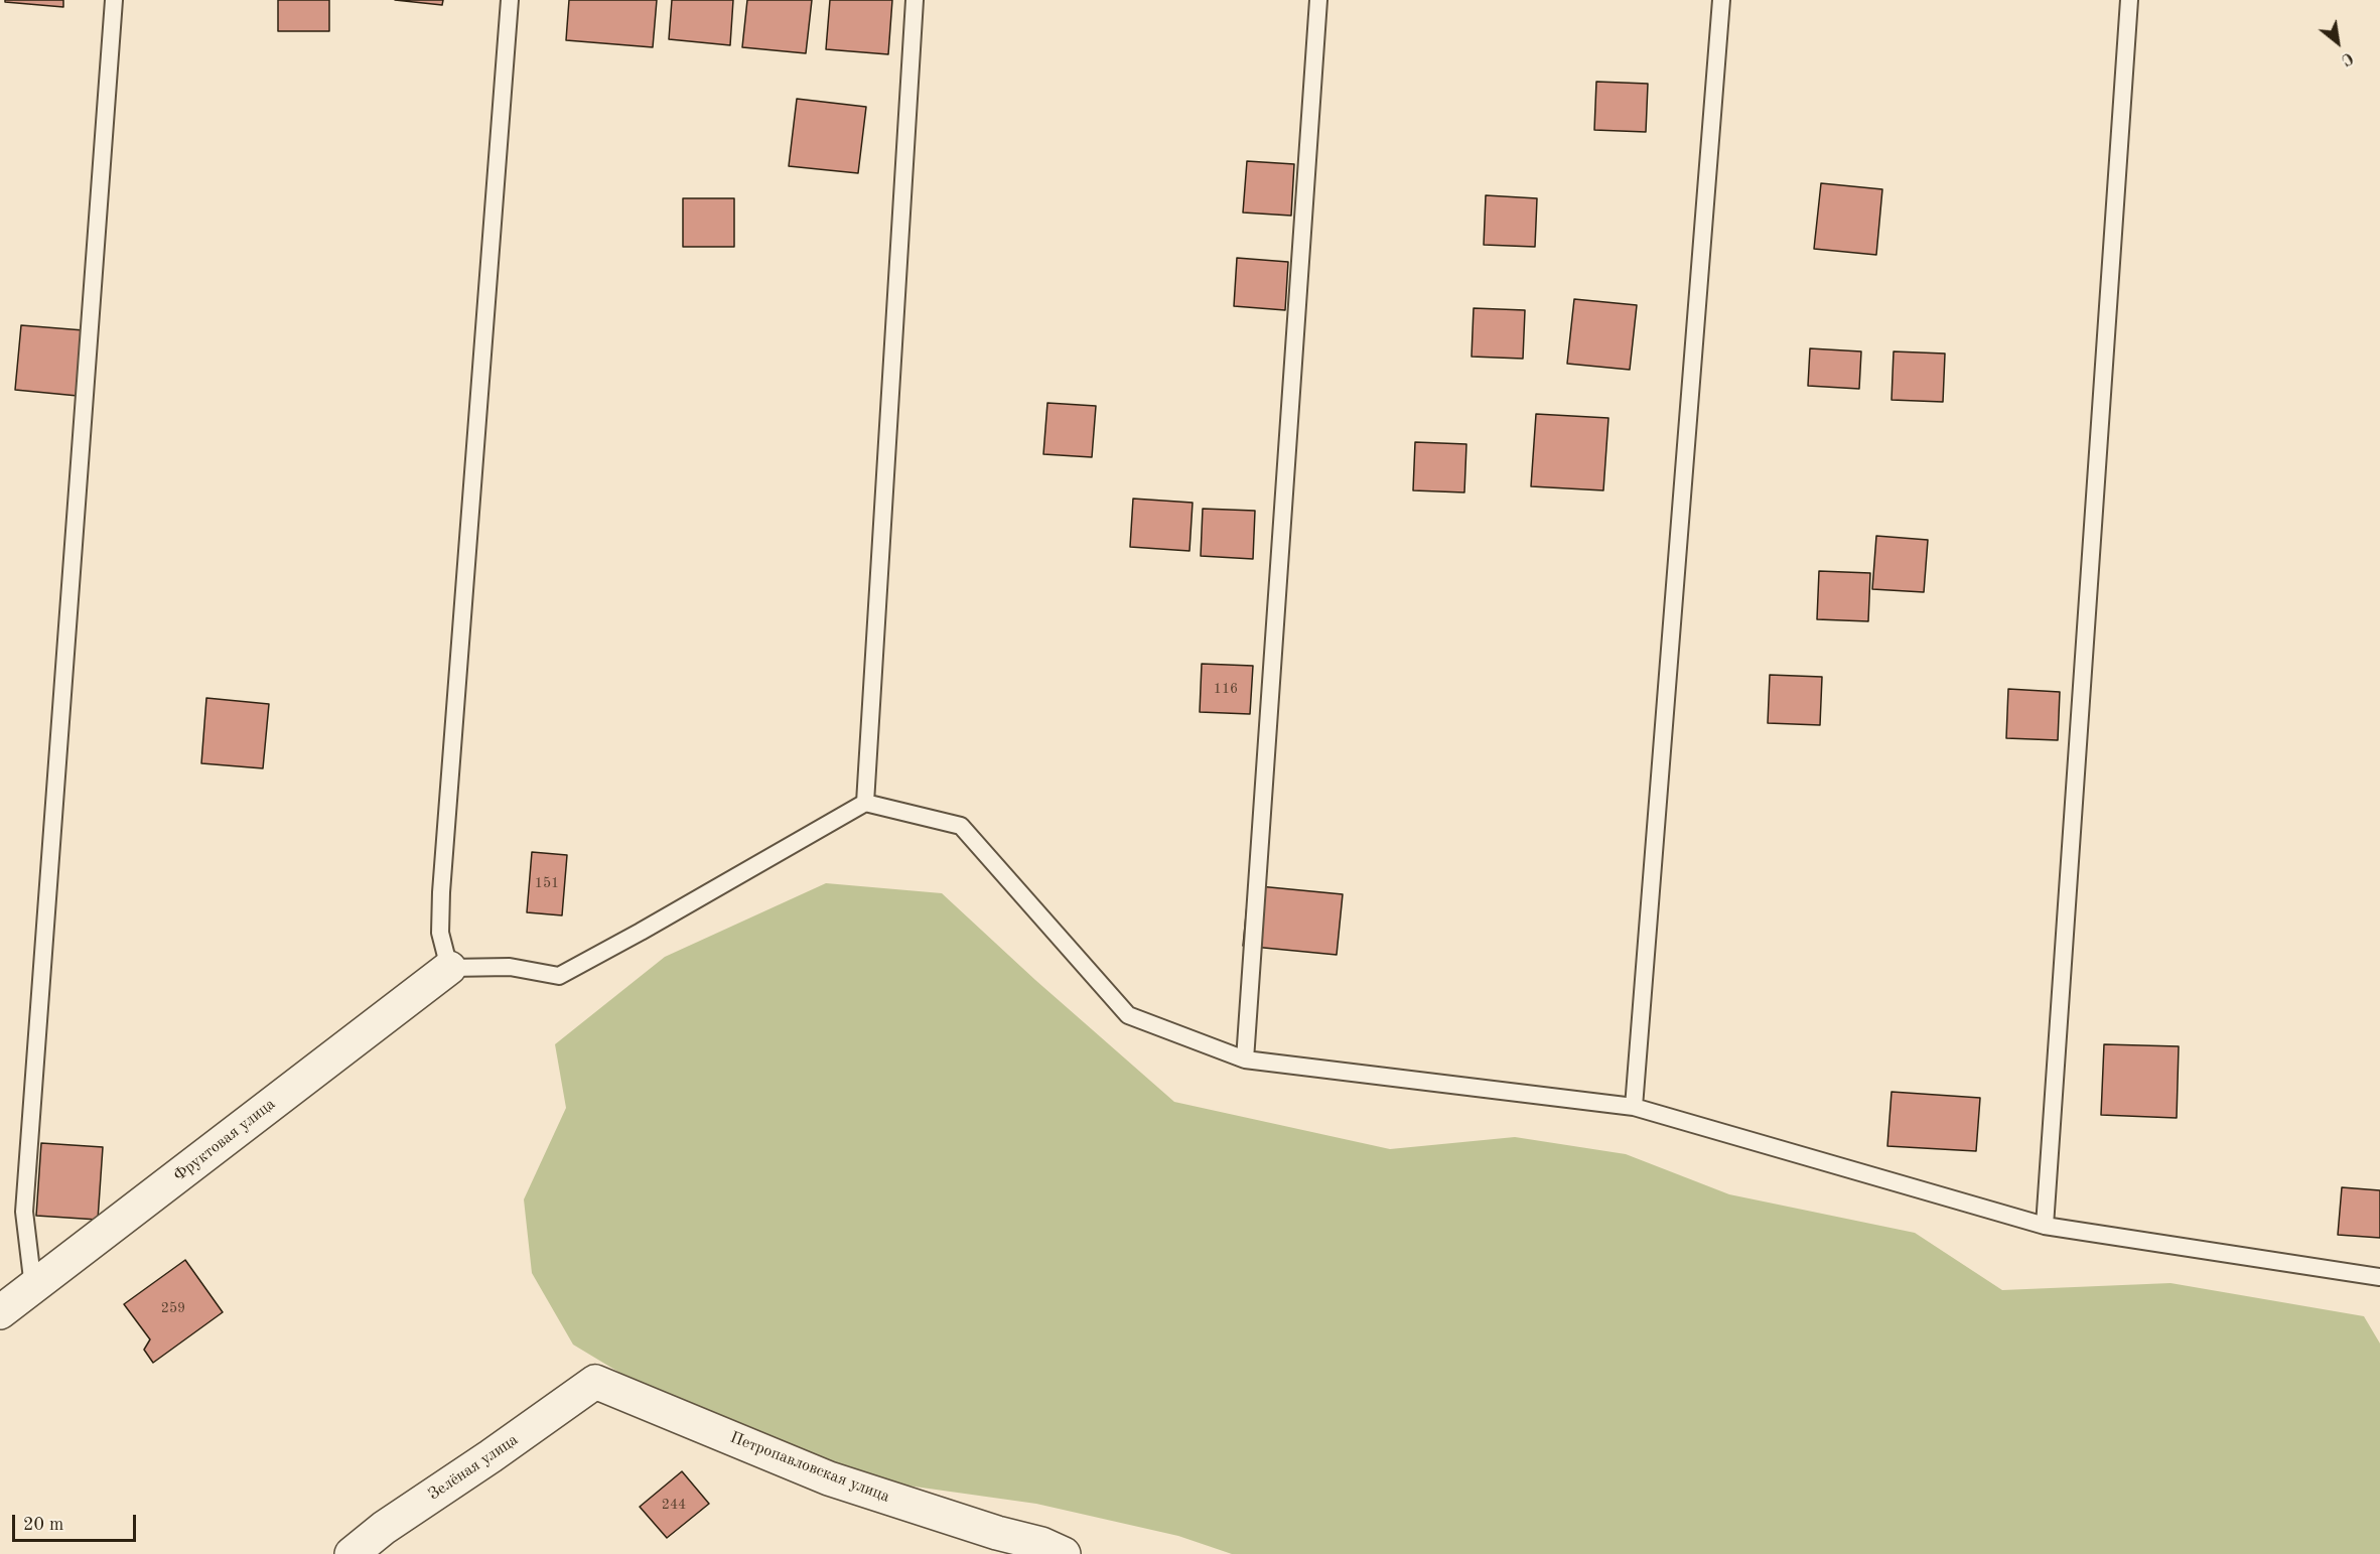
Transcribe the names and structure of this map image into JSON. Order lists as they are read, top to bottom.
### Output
{
  "streets": {
    "street": ["Фруктовая улица", "Зелёная улица", "Петропавловская улица"]
  },
  "crossings": [
    ["Зелёная улица", "Петропавловская улица"]
  ],
  "house_numbers": [
    "116",
    "151",
    "259",
    "244"
  ],
  "scale_bar": "20 m",
  "north": "bottom right"
}
